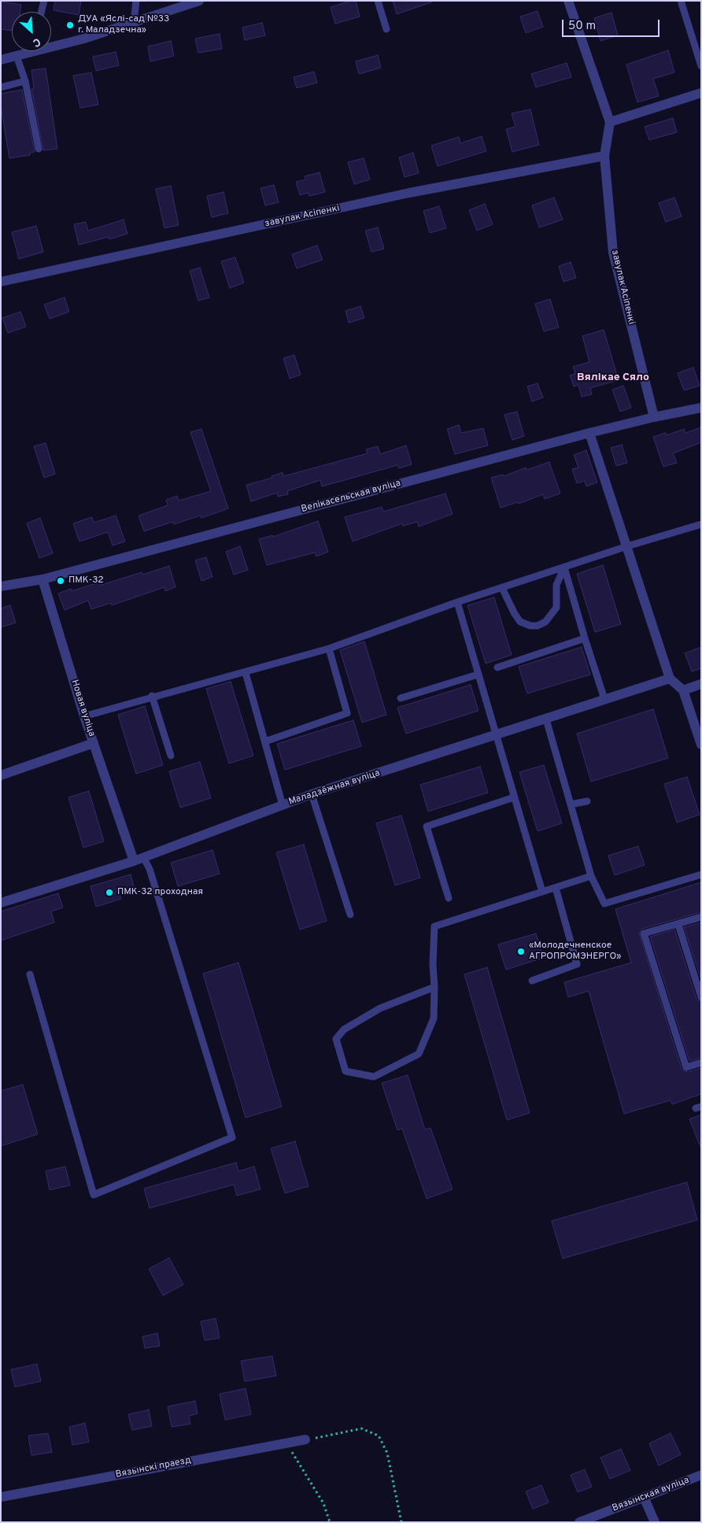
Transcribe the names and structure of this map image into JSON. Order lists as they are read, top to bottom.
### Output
{
  "streets": {
    "street": [
      "завулак Асіпенкі",
      "Велікасельская вуліца",
      "Новая вуліца",
      "Маладзёжная вуліца",
      "Вязынскі праезд",
      "Вязынская вуліца"
    ]
  },
  "crossings": [
    ["завулак Асіпенкі", "Велікасельская вуліца"],
    ["Велікасельская вуліца", "Новая вуліца"]
  ],
  "districts": ["Вялікае Сяло"],
  "places": [
    "ДУА «Яслі-сад №33 г. Маладзечна»",
    "ПМК-32",
    "ПМК-32 проходная",
    "«Молодечненское АГРОПРОМЭНЕРГО»"
  ],
  "scale_bar": "50 m",
  "north": "bottom right"
}
